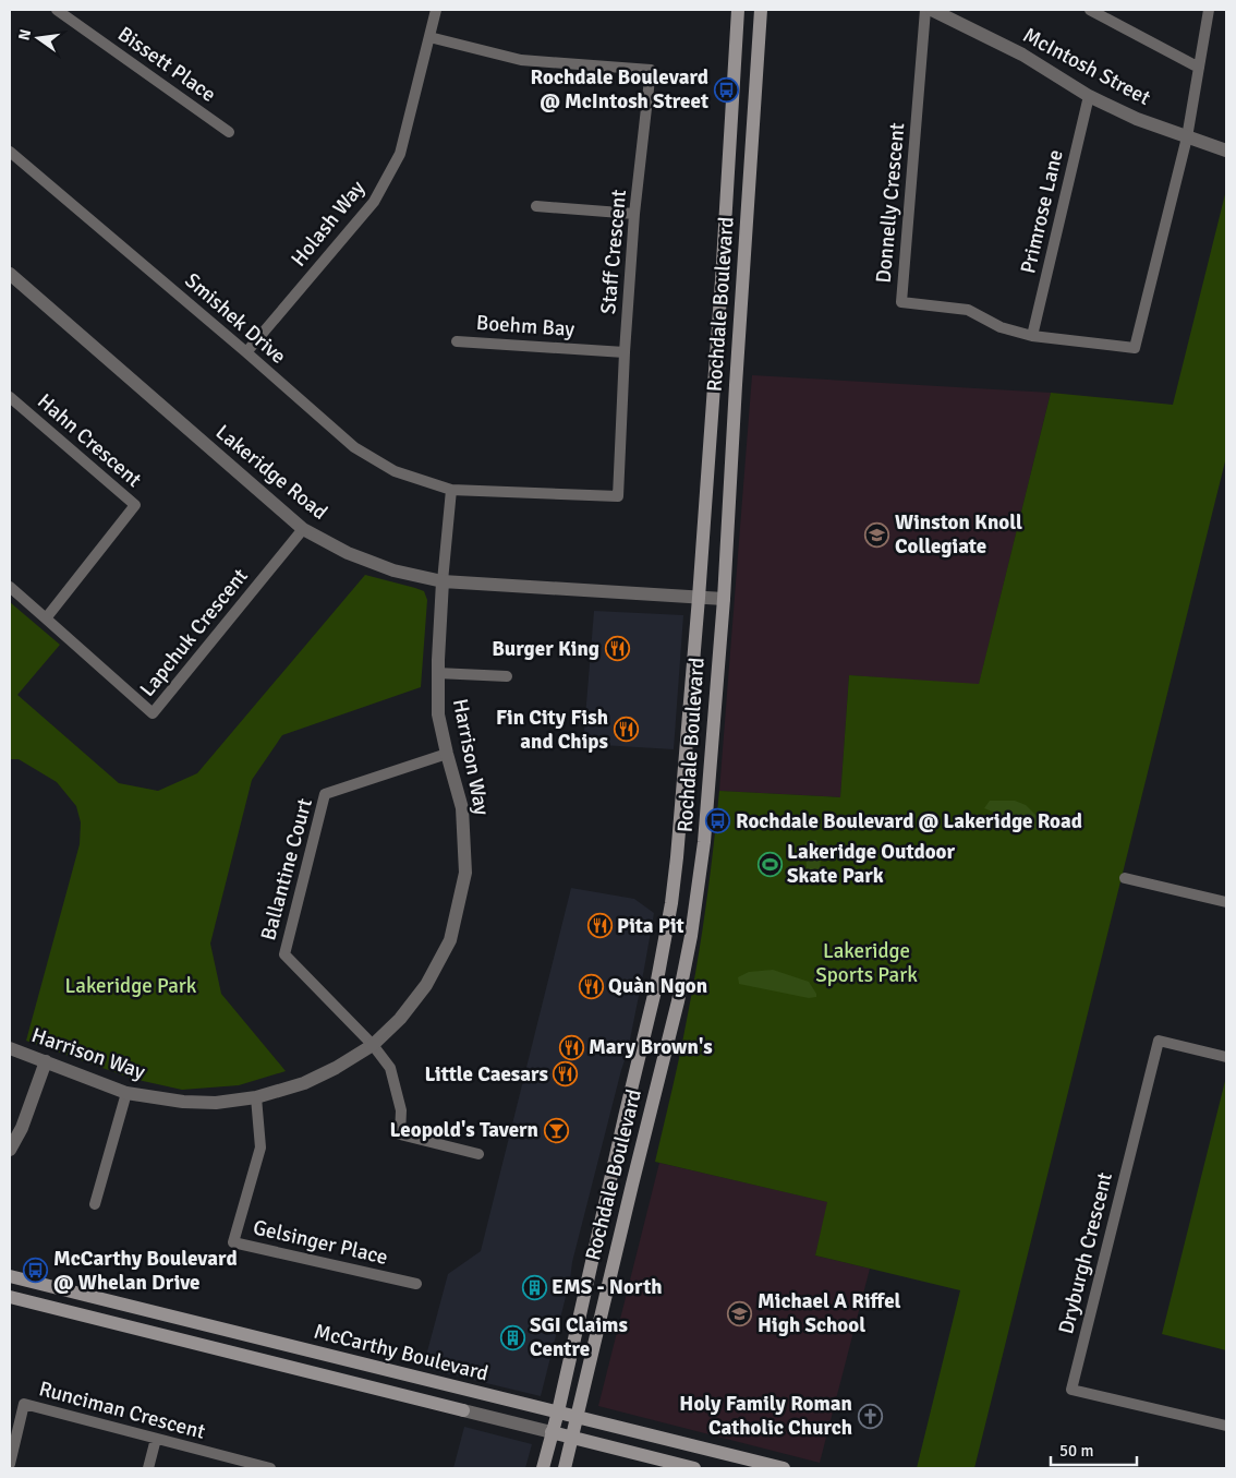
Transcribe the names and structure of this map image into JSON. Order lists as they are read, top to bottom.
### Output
{
  "streets": {
    "main road": ["Rochdale Boulevard", "McCarthy Boulevard"],
    "street": [
      "Bissett Place",
      "McIntosh Street",
      "Donnelly Crescent",
      "Primrose Lane",
      "Holash Way",
      "Staff Crescent",
      "Smishek Drive",
      "Boehm Bay",
      "Hahn Crescent",
      "Lakeridge Road",
      "Lapchuk Crescent",
      "Harrison Way",
      "Ballantine Court",
      "Gelsinger Place",
      "Dryburgh Crescent",
      "Runciman Crescent"
    ]
  },
  "crossings": [
    ["McIntosh Street", "Donnelly Crescent"],
    ["McIntosh Street", "Primrose Lane"],
    ["Donnelly Crescent", "Primrose Lane"],
    ["Holash Way", "Staff Crescent"],
    ["Holash Way", "Smishek Drive"],
    ["Staff Crescent", "Smishek Drive"],
    ["Staff Crescent", "Boehm Bay"],
    ["Staff Crescent", "Harrison Way"],
    ["Rochdale Boulevard", "Lakeridge Road"],
    ["Rochdale Boulevard", "McCarthy Boulevard"],
    ["Smishek Drive", "Harrison Way"],
    ["Hahn Crescent", "Lapchuk Crescent"],
    ["Lakeridge Road", "Lapchuk Crescent"],
    ["Lakeridge Road", "Harrison Way"],
    ["Harrison Way", "Ballantine Court"],
    ["Harrison Way", "Gelsinger Place"]
  ],
  "parks": ["Lakeridge Sports Park", "Lakeridge Park"],
  "places": {
    "bus stop": ["Rochdale Boulevard @ McIntosh Street", "Rochdale Boulevard @ Lakeridge Road", "McCarthy Boulevard @ Whelan Drive"],
    "school or university": ["Winston Knoll Collegiate", "Michael A Riffel High School"],
    "restaurant": [
      "Burger King",
      "Fin City Fish and Chips",
      "Pita Pit",
      "Quàn Ngon",
      "Mary Brown's",
      "Little Caesars"
    ],
    "sports": ["Lakeridge Outdoor Skate Park"],
    "bar": ["Leopold's Tavern"],
    "building": ["EMS - North", "SGI Claims Centre"],
    "church": ["Holy Family Roman Catholic Church"]
  },
  "scale_bar": "50 m",
  "north": "left"
}
